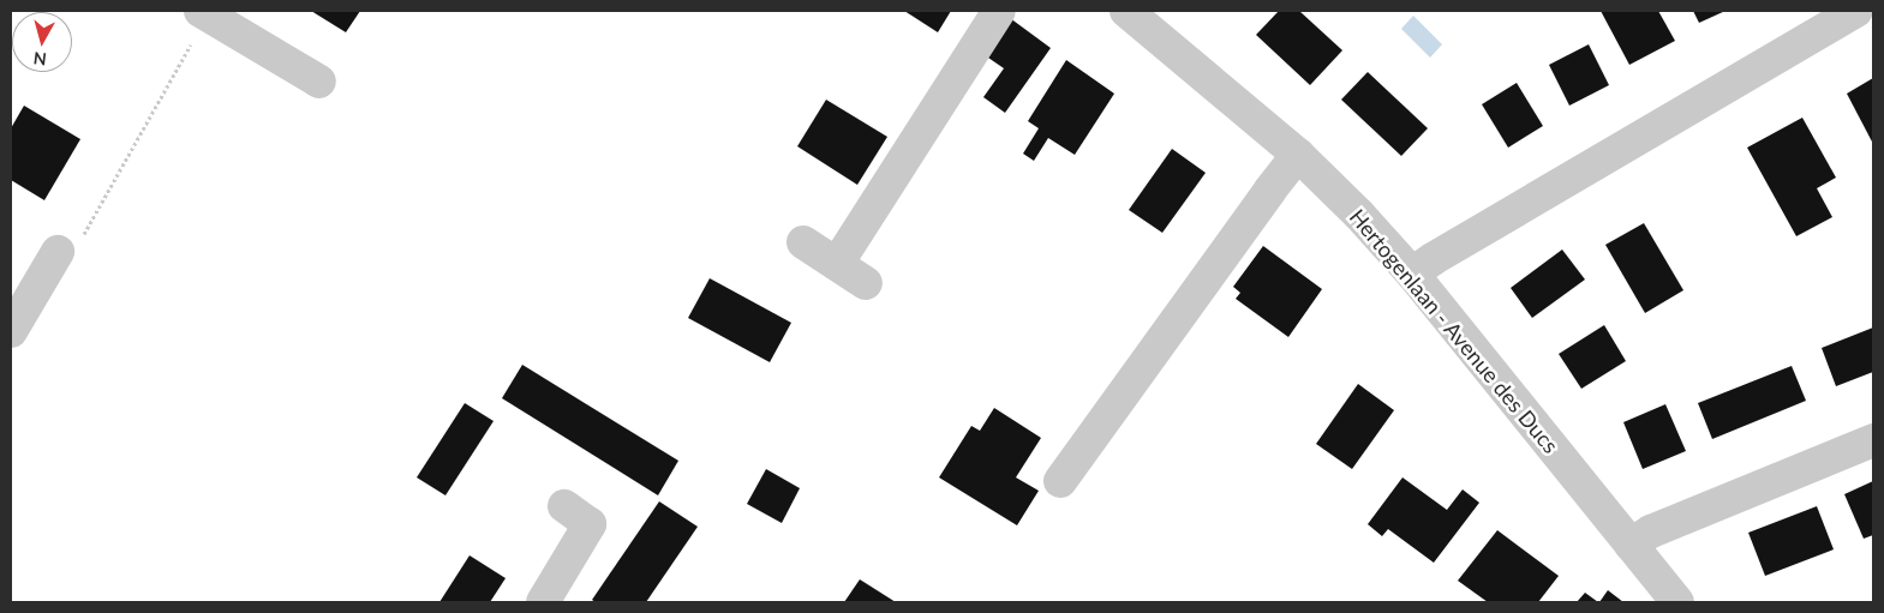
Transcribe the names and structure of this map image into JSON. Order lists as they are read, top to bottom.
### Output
{
  "streets": {
    "street": ["Hertogenlaan - Avenue des Ducs"]
  },
  "north": "bottom"
}
